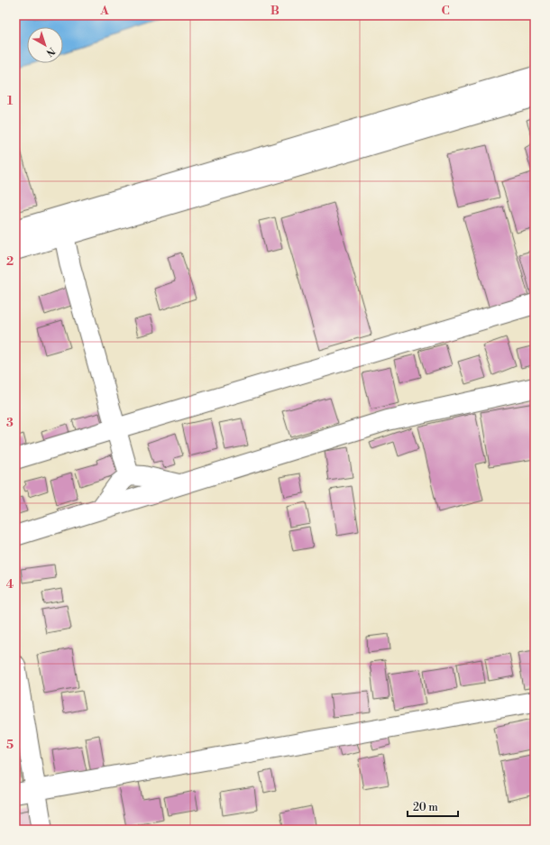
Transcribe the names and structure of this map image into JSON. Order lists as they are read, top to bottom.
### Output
{
  "scale_bar": "20 m",
  "north": "bottom right",
  "grid": {
    "columns": ["A", "B", "C"],
    "rows": [
      "1",
      "2",
      "3",
      "4",
      "5"
    ]
  }
}
